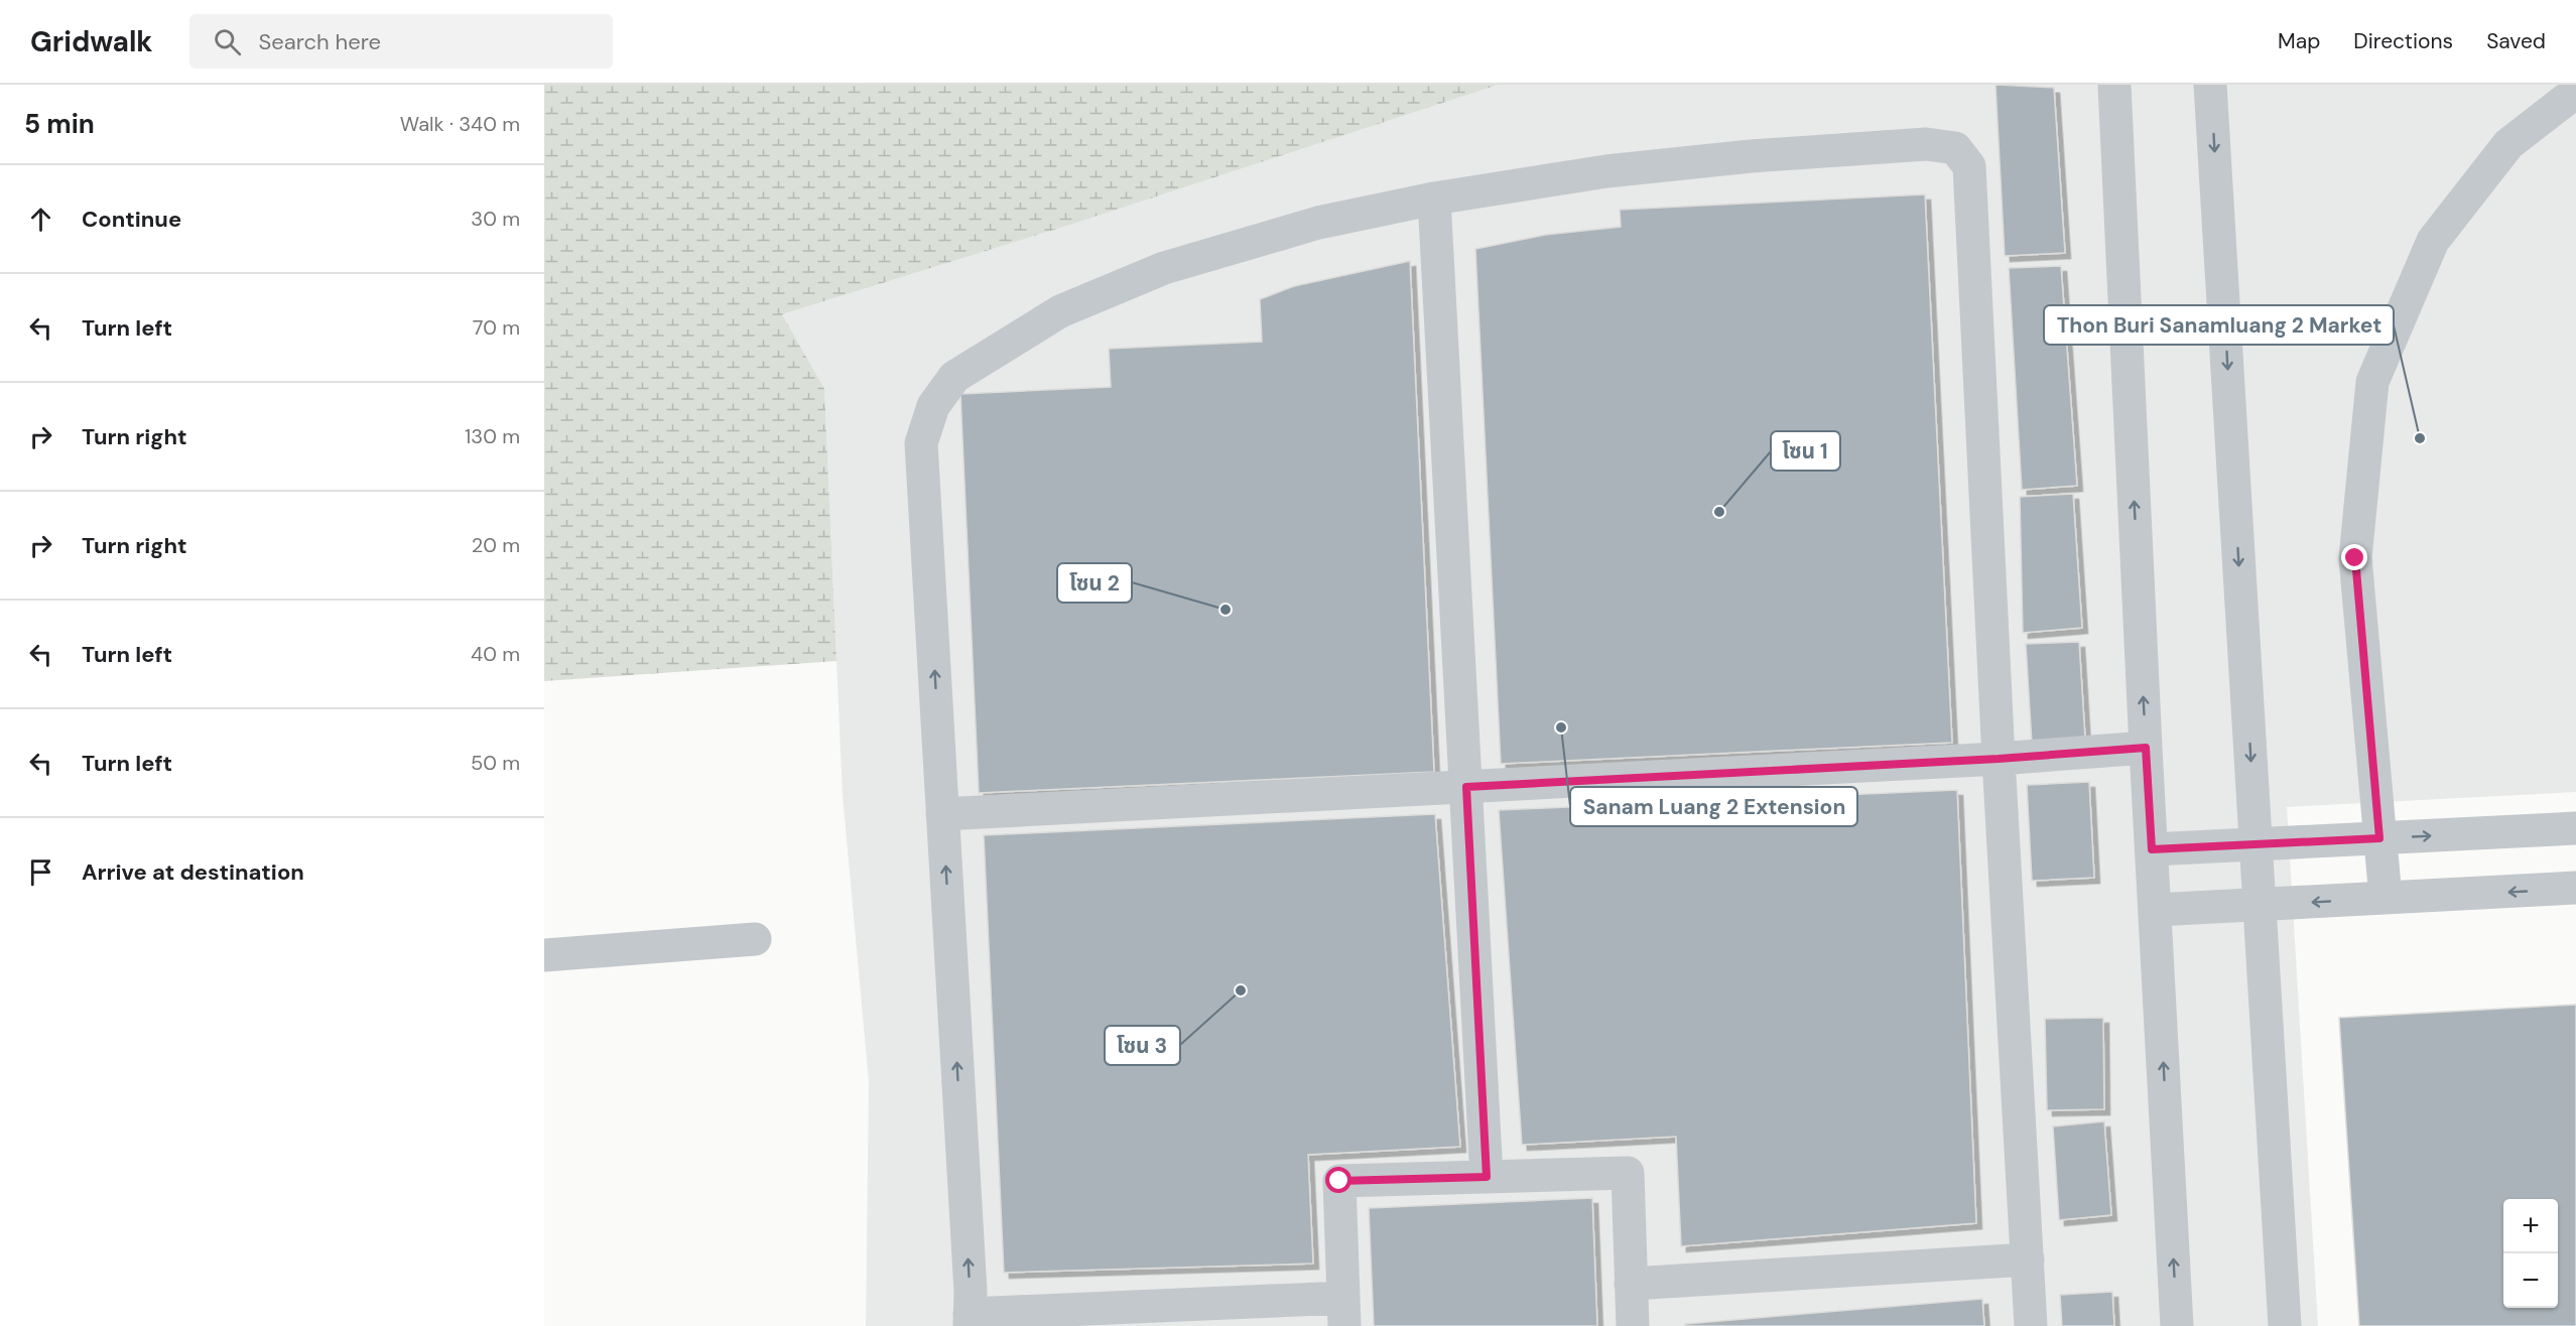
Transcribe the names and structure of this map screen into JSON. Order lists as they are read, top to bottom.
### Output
{
  "places": [
    "Thon Buri Sanamluang 2 Market",
    "โซน 1",
    "โซน 2",
    "Sanam Luang 2 Extension",
    "โซน 3"
  ],
  "page": {
    "header": "Gridwalk",
    "search": "Search here",
    "nav": ["Map", "Directions", "Saved"],
    "heading": ["5 min", "Walk · 340 m"],
    "list": [
      ["Continue", "30 m"],
      ["Turn left", "70 m"],
      ["Turn right", "130 m"],
      ["Turn right", "20 m"],
      ["Turn left", "40 m"],
      ["Turn left", "50 m"],
      "Arrive at destination"
    ],
    "map_buttons": ["+", "−"]
  }
}
